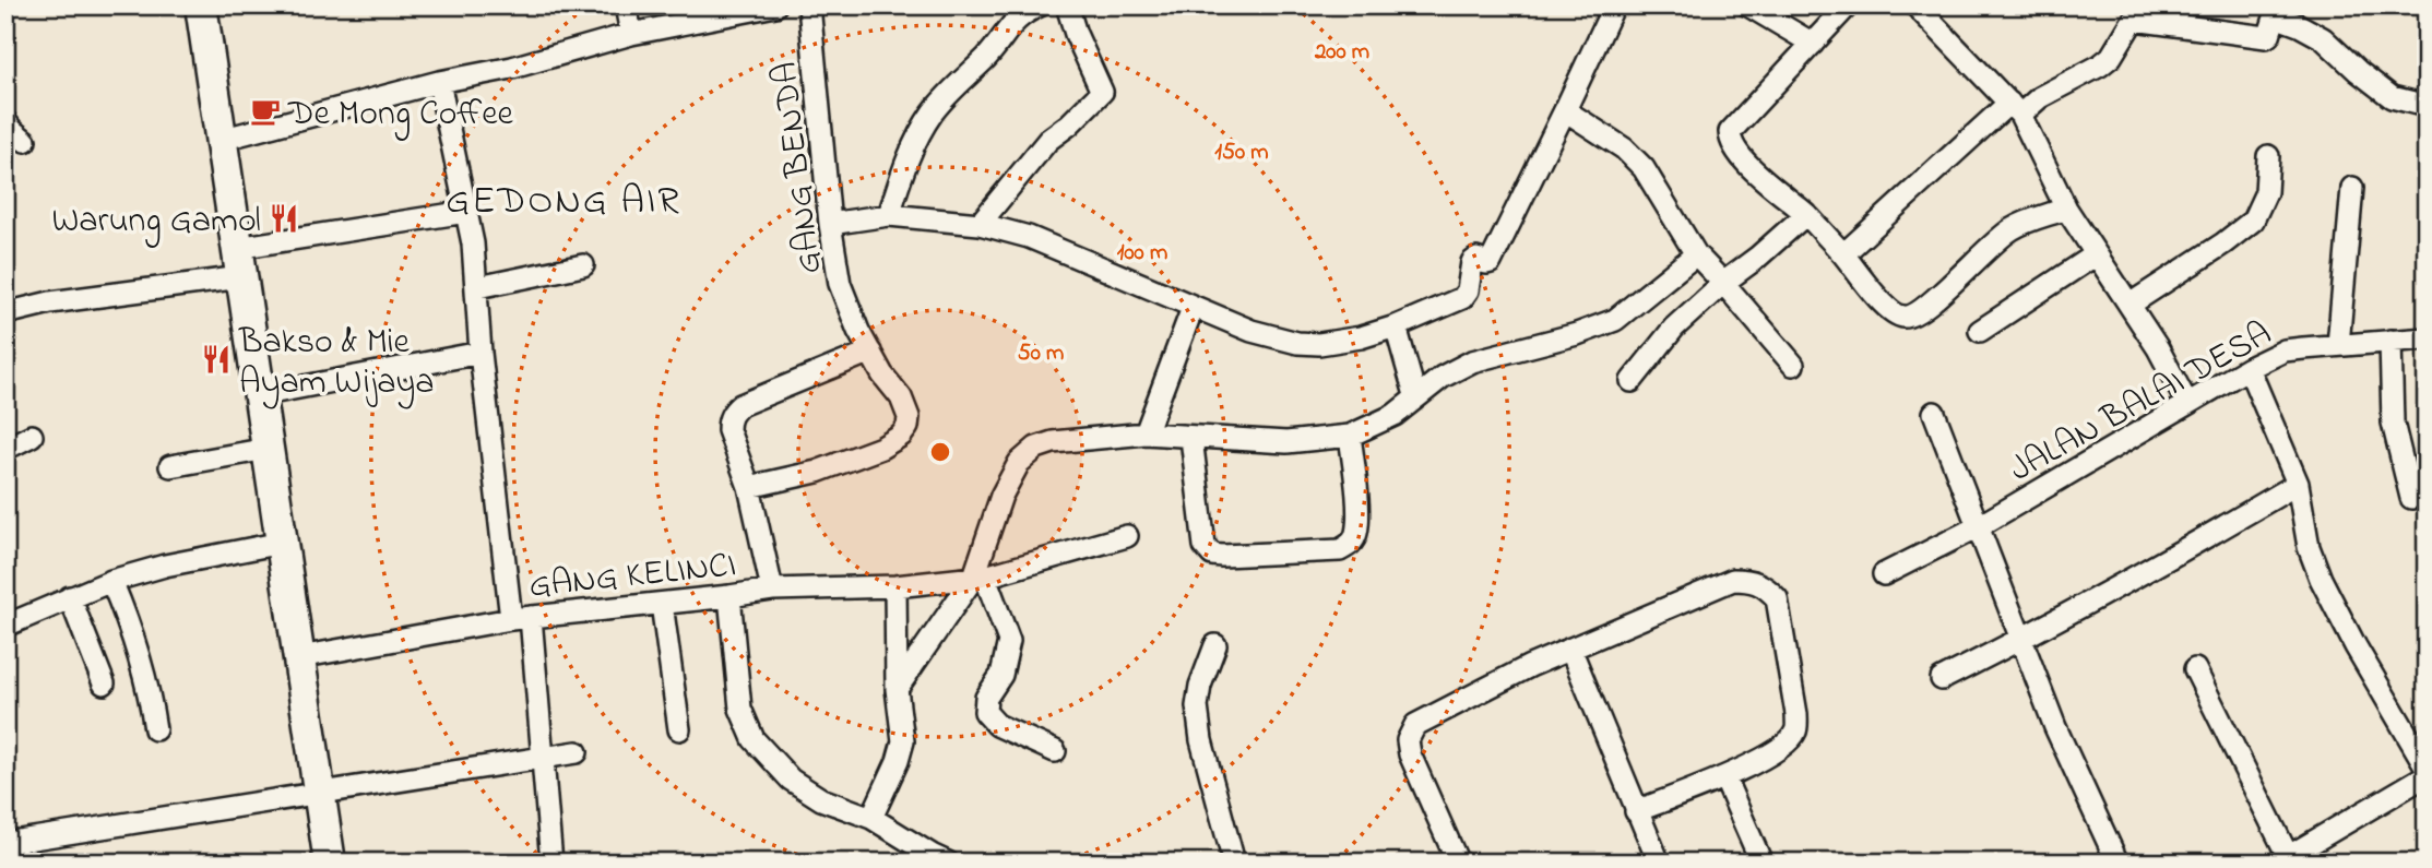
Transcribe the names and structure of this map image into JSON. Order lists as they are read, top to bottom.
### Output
{
  "streets": {
    "street": ["GANG BENDA", "JALAN BALAI DESA", "GANG KELINCI"]
  },
  "districts": ["GEDONG AIR"],
  "places": {
    "cafe": ["De Mong Coffee"],
    "restaurant": ["Warung Gamol", "Bakso & Mie Ayam Wijaya"]
  },
  "rings": [
    "200 m",
    "150 m",
    "100 m",
    "50 m"
  ]
}
